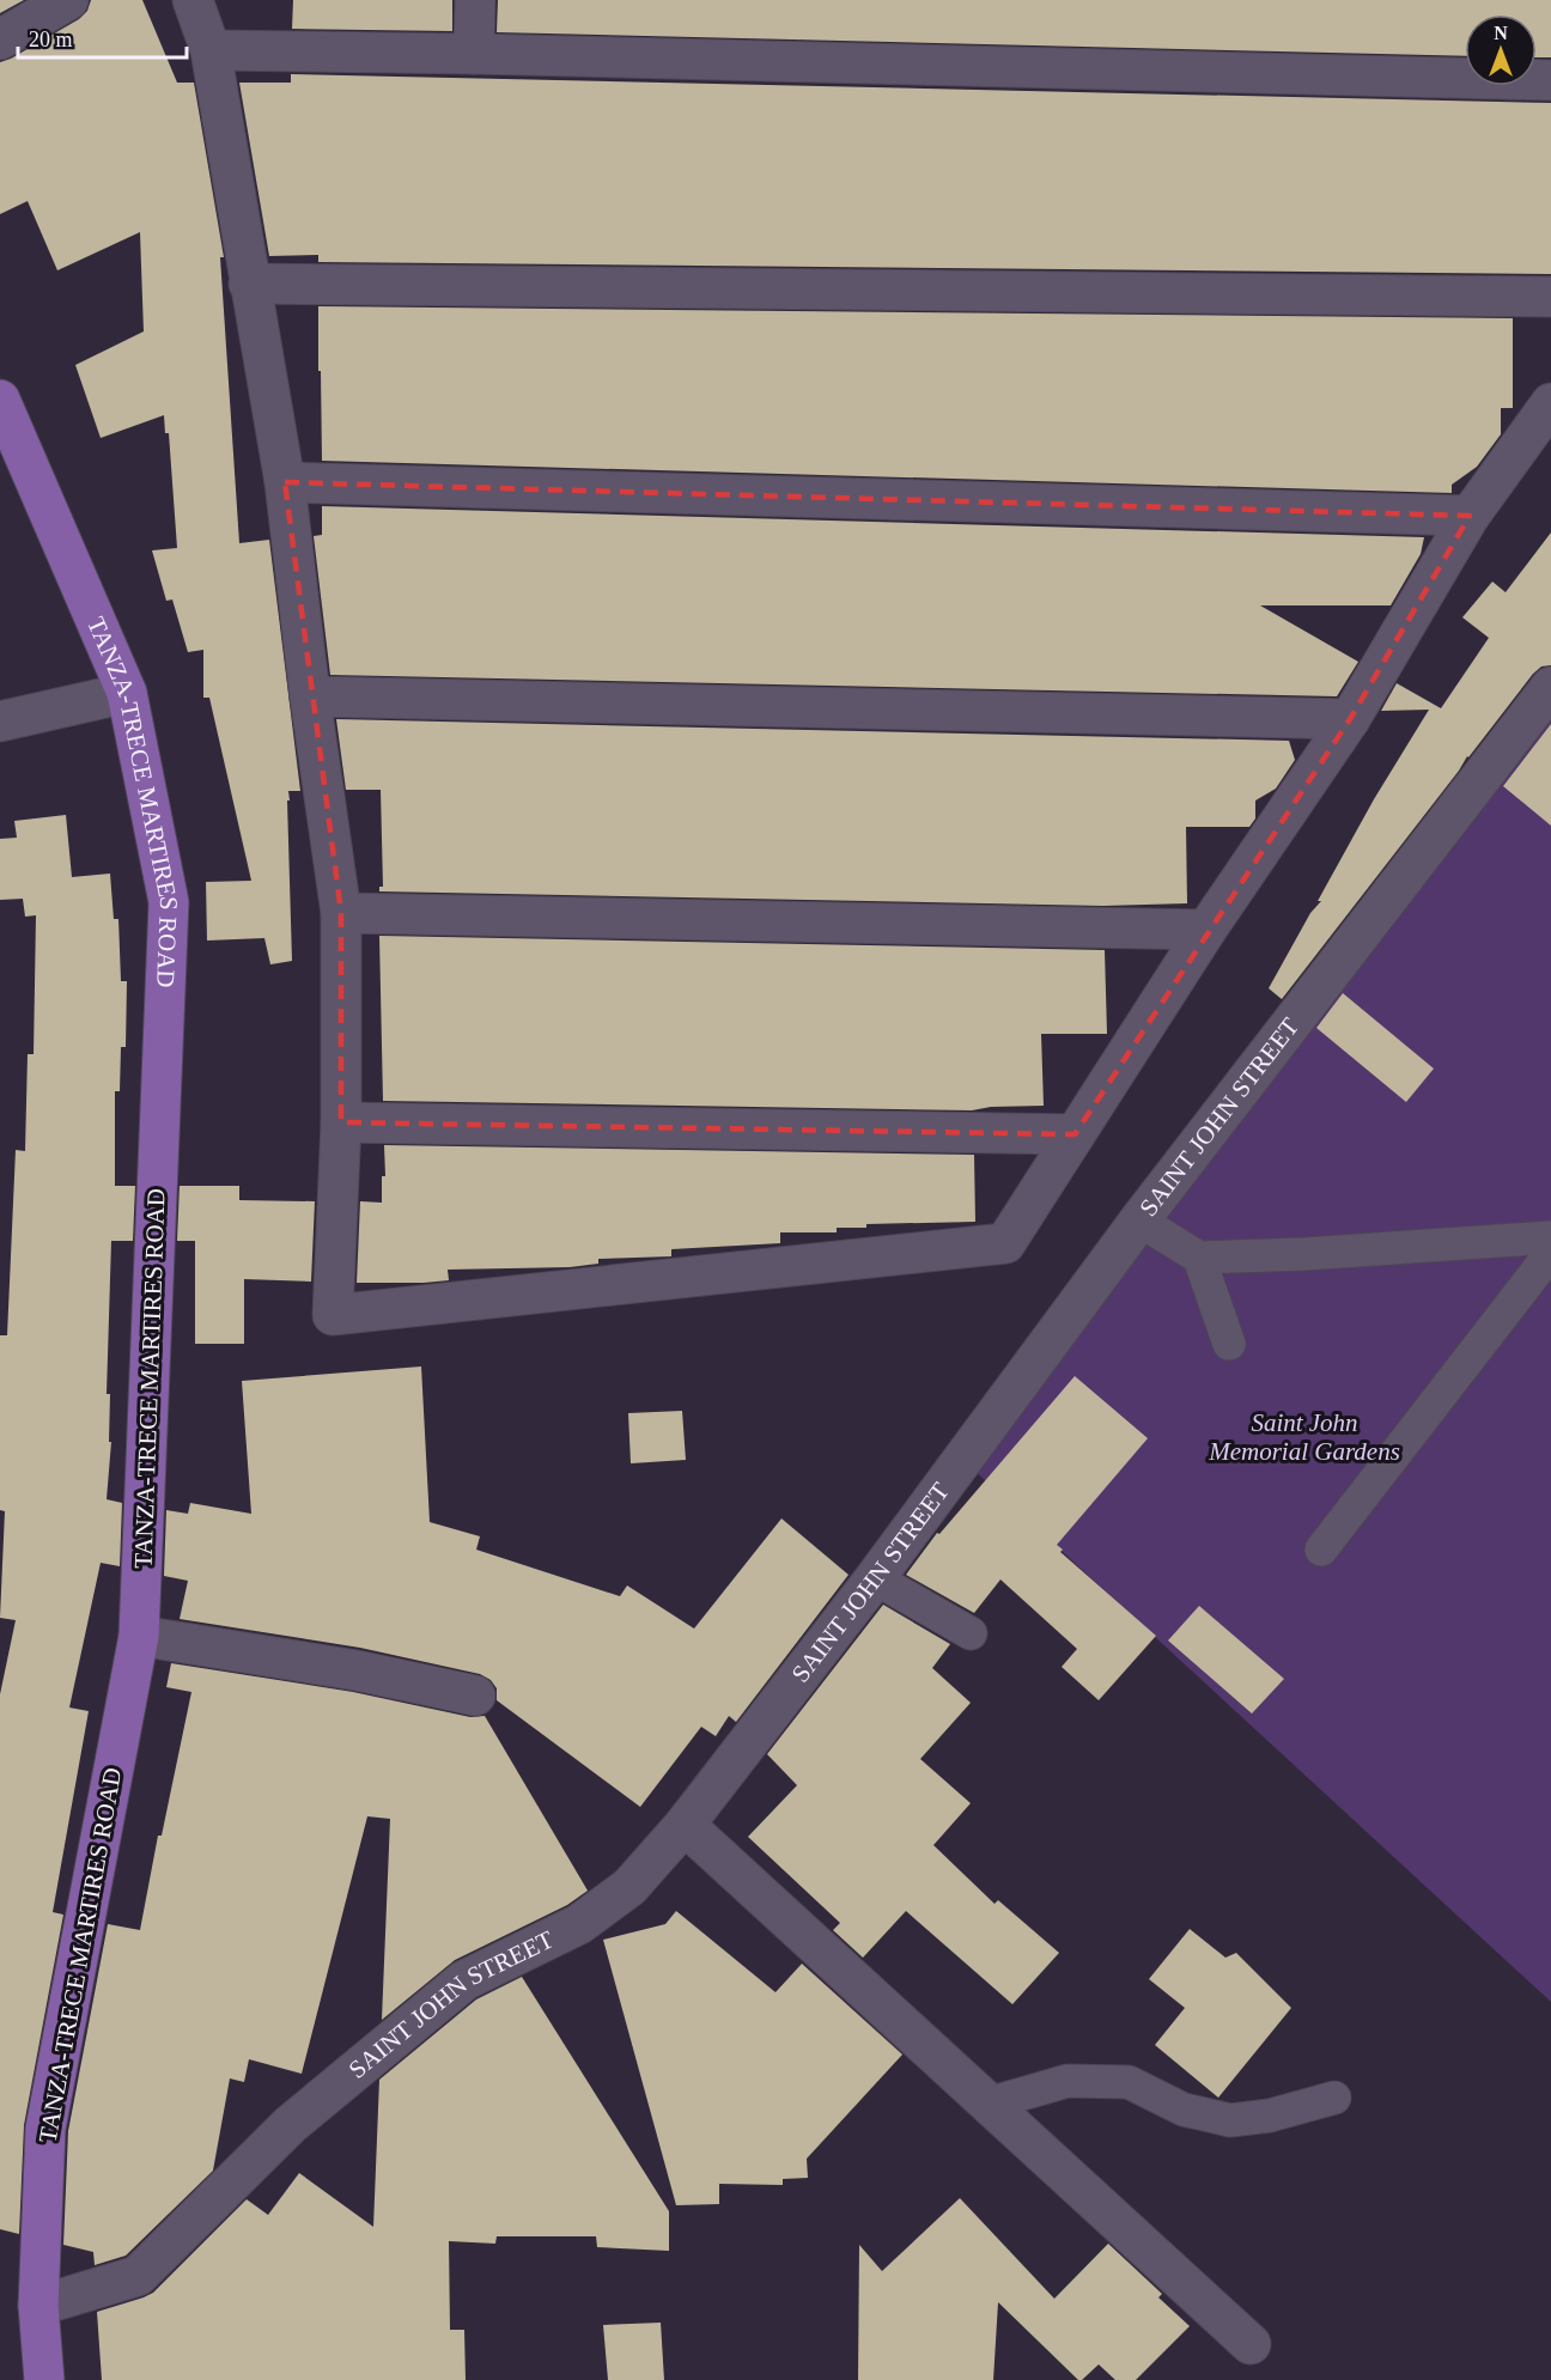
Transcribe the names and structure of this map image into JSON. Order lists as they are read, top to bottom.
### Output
{
  "streets": {
    "main road": ["TANZA-TRECE MARTIRES ROAD"],
    "street": ["SAINT JOHN STREET"]
  },
  "crossings": [
    ["TANZA-TRECE MARTIRES ROAD", "SAINT JOHN STREET"]
  ],
  "parks": ["Saint John Memorial Gardens"],
  "scale_bar": "20 m",
  "north": "top"
}
